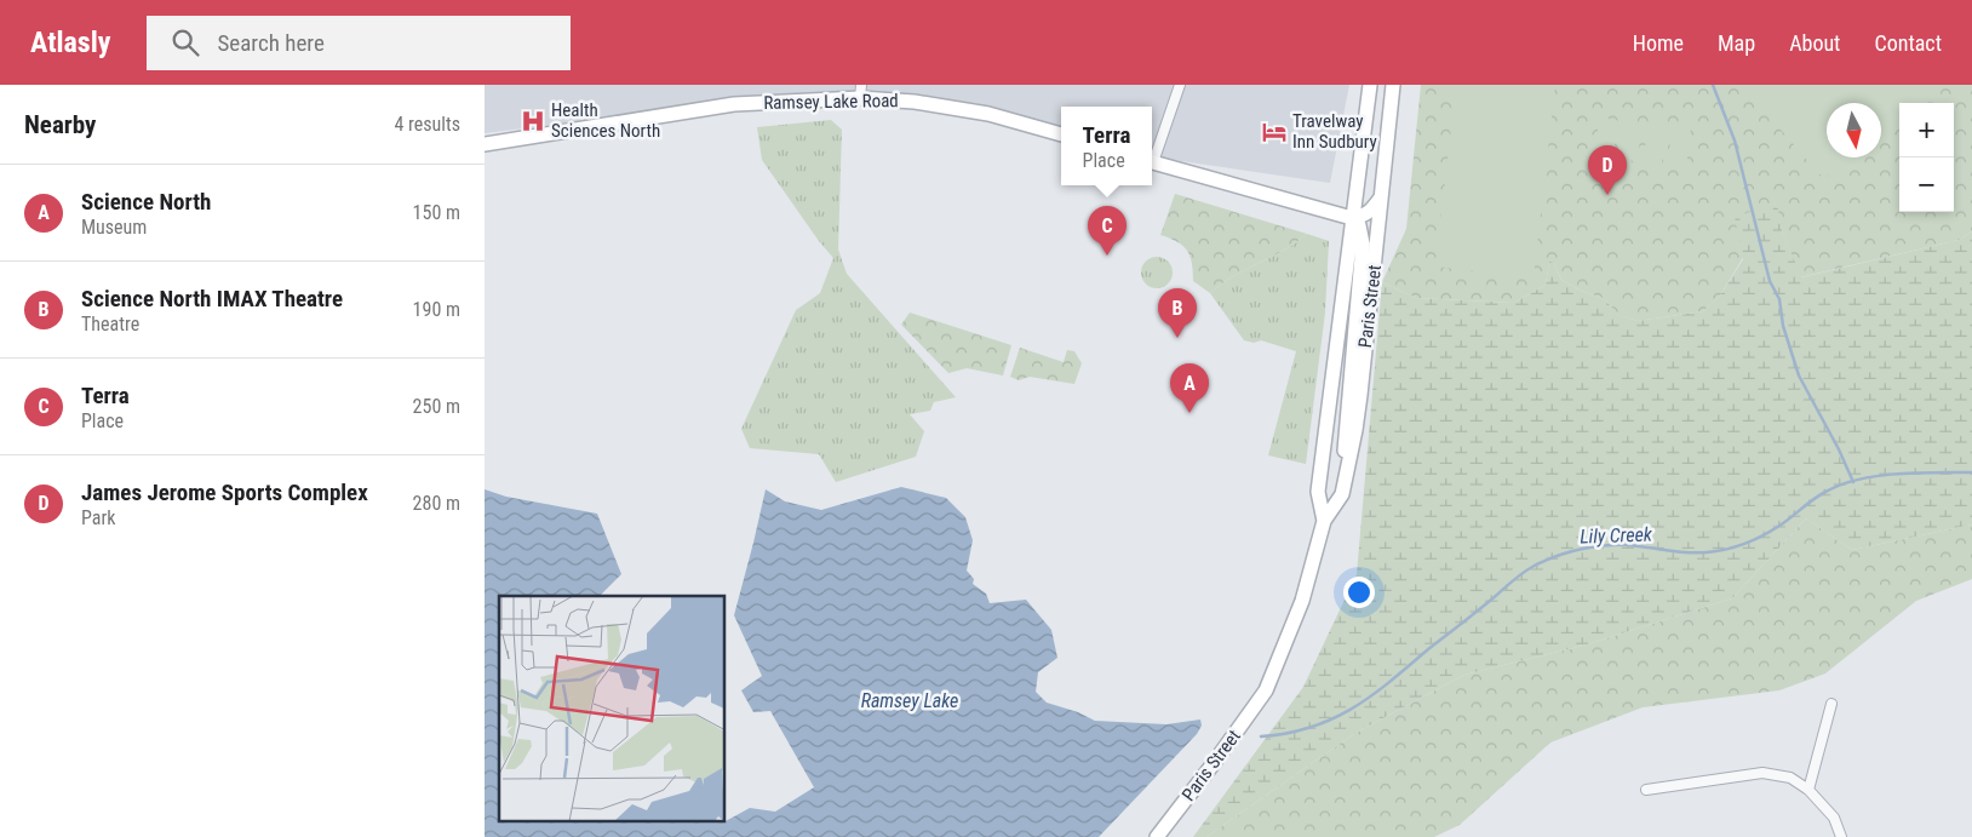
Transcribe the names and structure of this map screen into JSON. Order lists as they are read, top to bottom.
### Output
{
  "streets": {
    "main road": ["Ramsey Lake Road", "Paris Street"]
  },
  "water": ["Lily Creek", "Ramsey Lake"],
  "places": {
    "hospital": ["Health Sciences North"],
    "hotel": ["Travelway Inn Sudbury"]
  },
  "north": "bottom",
  "page": {
    "header": "Atlasly",
    "search": "Search here",
    "nav": [
      "Home",
      "Map",
      "About",
      "Contact"
    ],
    "heading": ["Nearby", "4 results"],
    "map_buttons": ["+", "−"],
    "popup": ["Terra", "Place"],
    "pins": [
      "D",
      "C",
      "B",
      "A"
    ],
    "list": [
      {
        "mark": "A",
        "name": "Science North",
        "note": "Museum",
        "value": "150 m"
      },
      {
        "mark": "B",
        "name": "Science North IMAX Theatre",
        "note": "Theatre",
        "value": "190 m"
      },
      {
        "mark": "C",
        "name": "Terra",
        "note": "Place",
        "value": "250 m"
      },
      {
        "mark": "D",
        "name": "James Jerome Sports Complex",
        "note": "Park",
        "value": "280 m"
      }
    ]
  }
}
